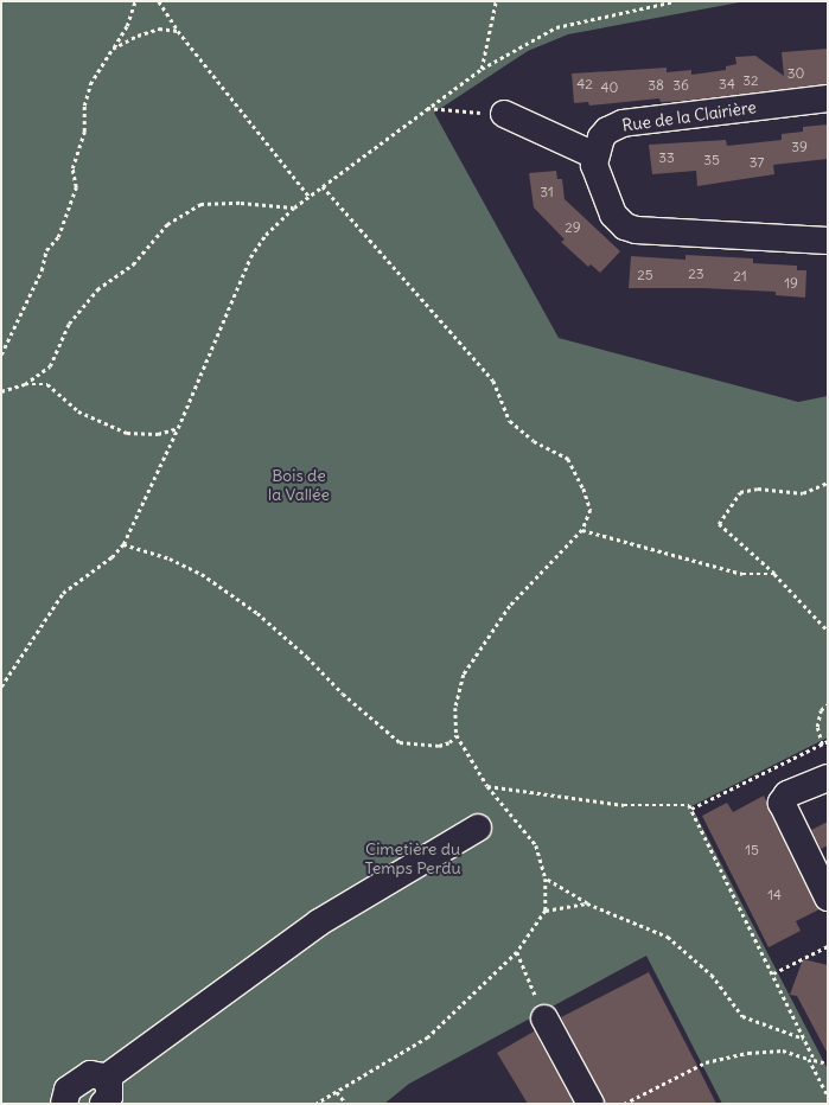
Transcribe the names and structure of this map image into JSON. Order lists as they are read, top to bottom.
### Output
{
  "streets": {
    "street": ["Rue de la Clairière"]
  },
  "parks": ["Bois de la Vallée", "Cimetière du Temps Perdu"],
  "house_numbers": [
    "30",
    "32",
    "42",
    "34",
    "38",
    "36",
    "40",
    "39",
    "33",
    "35",
    "37",
    "31",
    "29",
    "23",
    "25",
    "21",
    "19",
    "15",
    "14"
  ]
}
